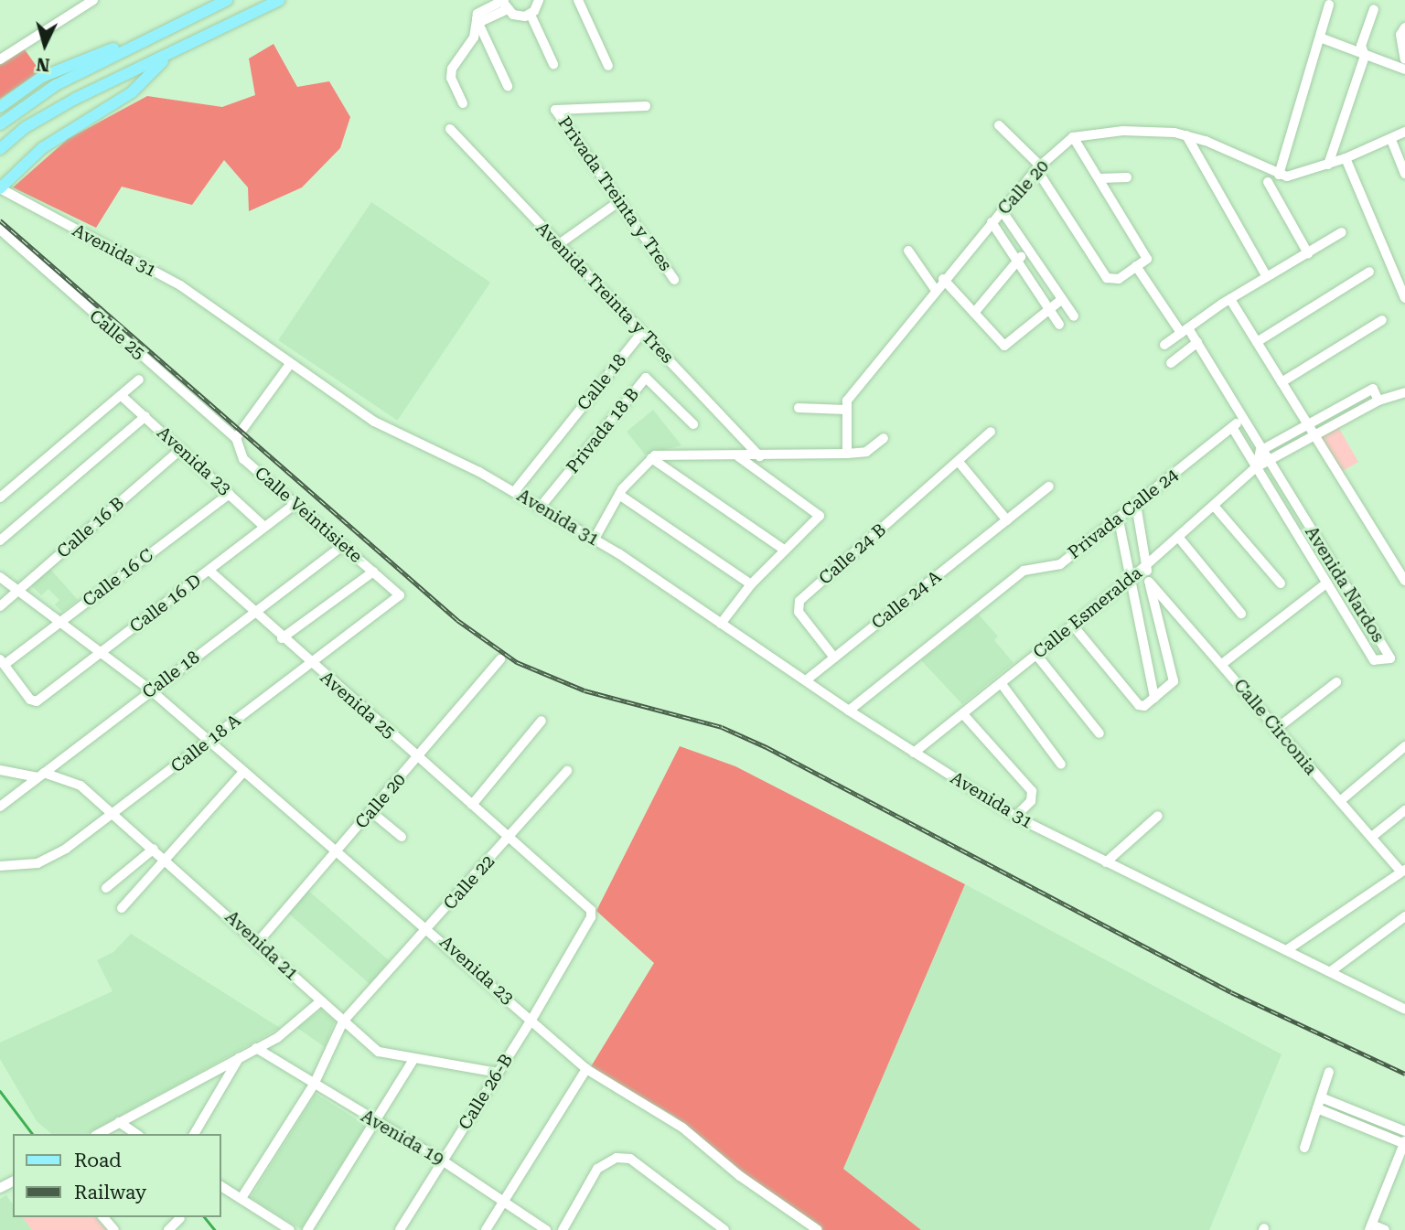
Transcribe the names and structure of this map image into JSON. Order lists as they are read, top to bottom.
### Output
{
  "streets": {
    "street": [
      "Calle 20",
      "Privada Treinta y Tres",
      "Avenida 31",
      "Avenida Treinta y Tres",
      "Calle 25",
      "Calle 18",
      "Privada 18 B",
      "Avenida 23",
      "Privada Calle 24",
      "Calle Veintisiete",
      "Calle 16 B",
      "Calle 24 B",
      "Calle 16 C",
      "Avenida Nardos",
      "Calle 24 A",
      "Calle 16 D",
      "Calle Esmeralda",
      "Avenida 25",
      "Calle Circonia",
      "Calle 18 A",
      "Calle 22",
      "Avenida 21",
      "Calle 26-B",
      "Avenida 19"
    ]
  },
  "crossings": [
    ["Calle 20", "Avenida 23"],
    ["Calle 20", "Avenida 25"],
    ["Calle 20", "Avenida 21"],
    ["Avenida 31", "Calle 18"],
    ["Avenida 31", "Privada 18 B"],
    ["Avenida 31", "Privada Calle 24"],
    ["Avenida 31", "Calle 24 A"],
    ["Avenida 31", "Calle Esmeralda"],
    ["Avenida Treinta y Tres", "Calle 18"],
    ["Calle 25", "Calle Veintisiete"],
    ["Calle 18", "Avenida 23"],
    ["Calle 18", "Calle Veintisiete"],
    ["Calle 18", "Avenida 25"],
    ["Calle 18", "Avenida 21"],
    ["Avenida 23", "Calle 16 B"],
    ["Avenida 23", "Calle 16 C"],
    ["Avenida 23", "Calle 16 D"],
    ["Avenida 23", "Calle 18 A"],
    ["Avenida 23", "Calle 22"],
    ["Avenida 23", "Calle 26-B"],
    ["Privada Calle 24", "Avenida Nardos"],
    ["Calle Veintisiete", "Calle 16 D"],
    ["Calle Veintisiete", "Calle 18 A"],
    ["Calle 24 B", "Calle 24 A"],
    ["Calle 16 C", "Calle 16 D"],
    ["Avenida Nardos", "Calle Esmeralda"],
    ["Calle 16 D", "Avenida 25"],
    ["Avenida 25", "Calle 18 A"],
    ["Avenida 25", "Calle 22"],
    ["Avenida 25", "Calle 26-B"],
    ["Calle 18 A", "Avenida 21"],
    ["Calle 22", "Avenida 21"],
    ["Calle 22", "Calle 26-B"],
    ["Calle 22", "Avenida 19"],
    ["Avenida 21", "Calle 26-B"],
    ["Calle 26-B", "Avenida 19"]
  ],
  "legend": ["Road", "Railway"],
  "north": "bottom"
}
